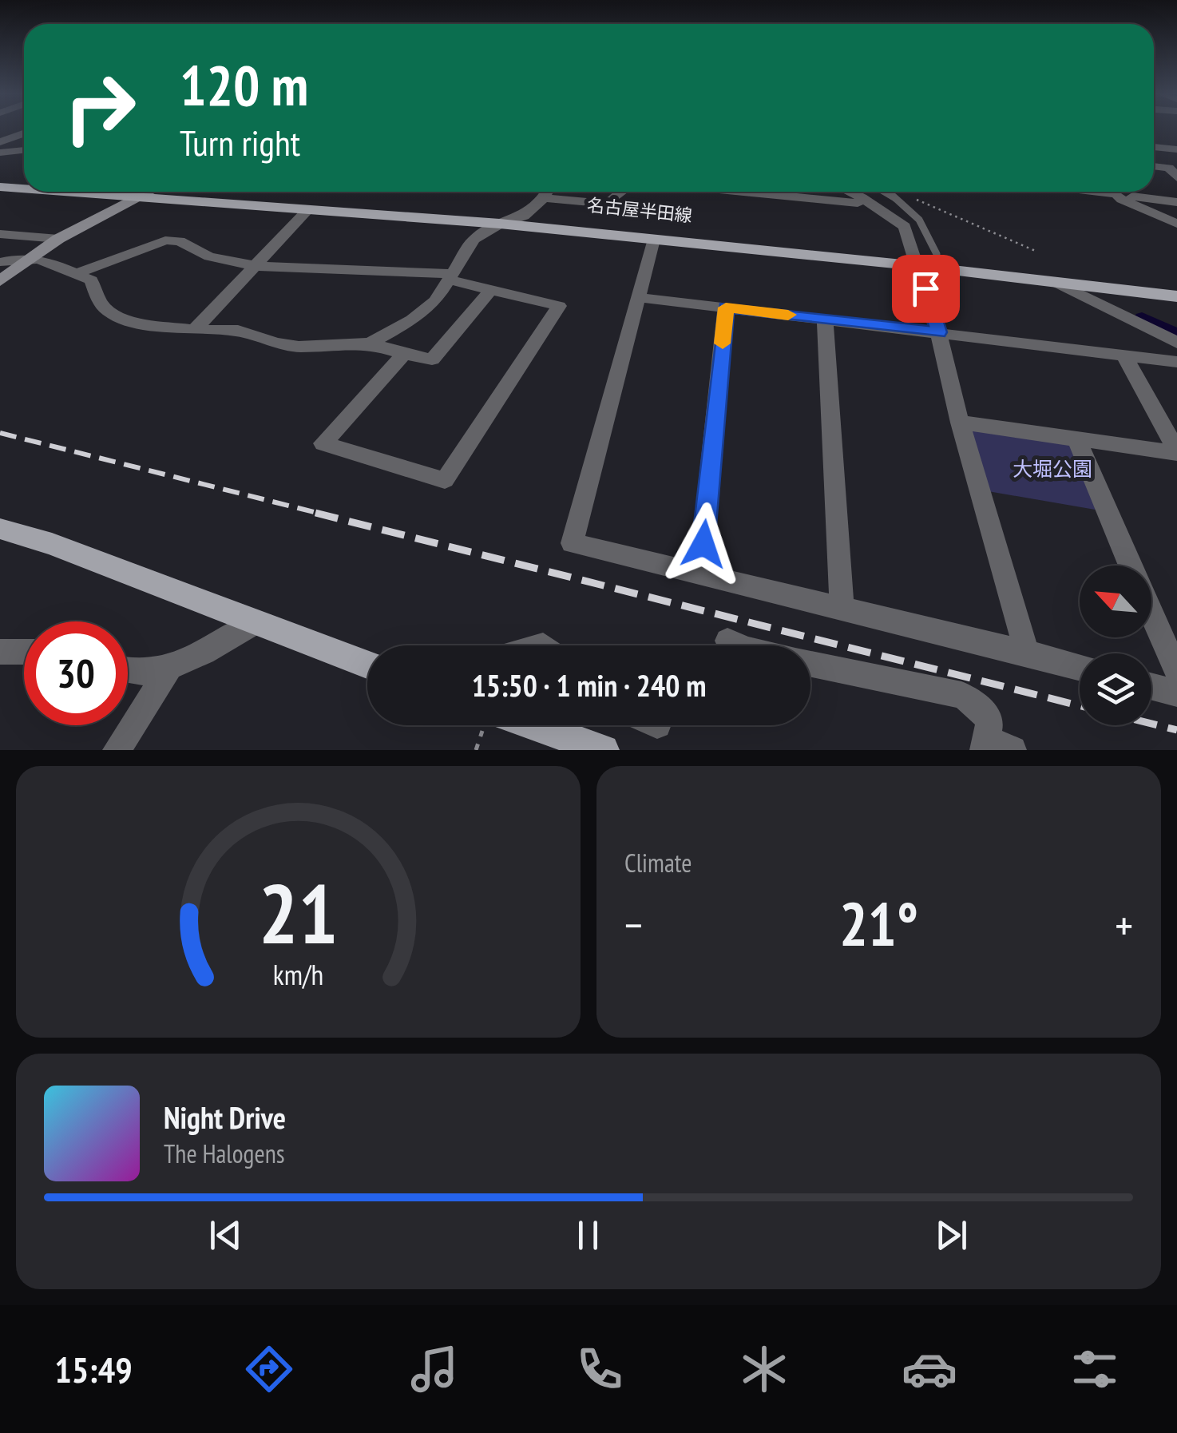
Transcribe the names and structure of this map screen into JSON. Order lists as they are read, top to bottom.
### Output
{
  "streets": {
    "main road": ["名古屋半田線"]
  },
  "parks": ["大堀公園"],
  "north": "top left",
  "page": {
    "turn": ["120 m", "Turn right"],
    "limit": "30",
    "trip": "15:50 · 1 min · 240 m",
    "tile": "Climate",
    "heat": ["−", "21°", "+"],
    "song": ["Night Drive", "The Halogens"],
    "tabs": "15:49",
    "gauge": ["21", "km/h"]
  }
}
